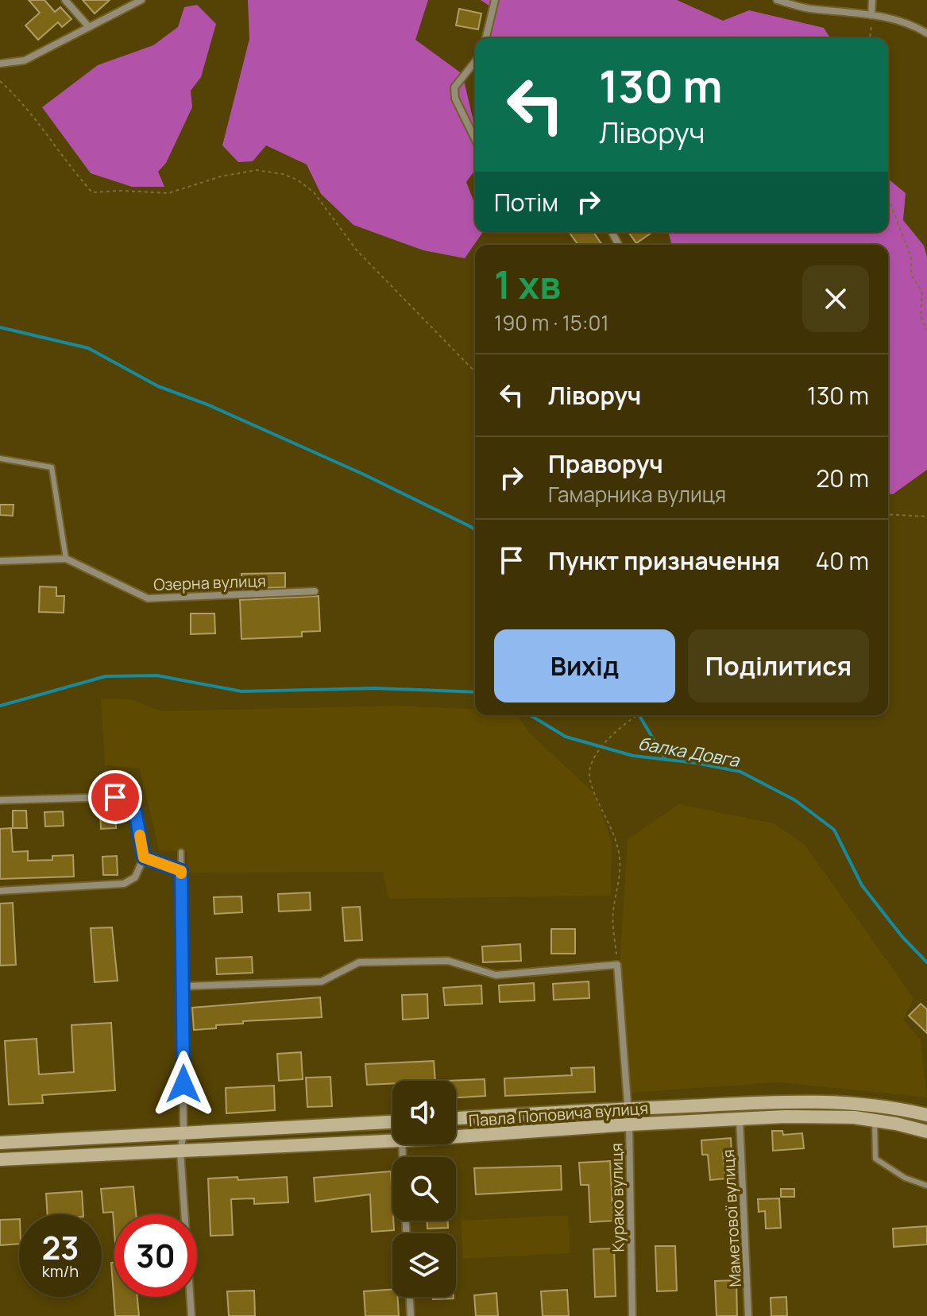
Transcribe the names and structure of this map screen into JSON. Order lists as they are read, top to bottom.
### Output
{
  "streets": {
    "main road": ["Павла Поповича вулиця"],
    "street": ["Озерна вулиця", "Курако вулиця", "Маметової вулиця"]
  },
  "crossings": [
    ["Павла Поповича вулиця", "Курако вулиця"],
    ["Павла Поповича вулиця", "Маметової вулиця"]
  ],
  "water": ["балка Довга"],
  "page": {
    "turn": ["130 m", "Ліворуч"],
    "then": "Потім",
    "heading": ["1 хв", "190 m · 15:01"],
    "list": [
      {
        "name": "Ліворуч",
        "value": "130 m"
      },
      {
        "name": "Праворуч",
        "note": "Гамарника вулиця",
        "value": "20 m"
      },
      {
        "name": "Пункт призначення",
        "value": "40 m"
      }
    ],
    "buttons": ["Вихід", "Поділитися"],
    "speed": "23 km/h",
    "limit": "30"
  }
}
